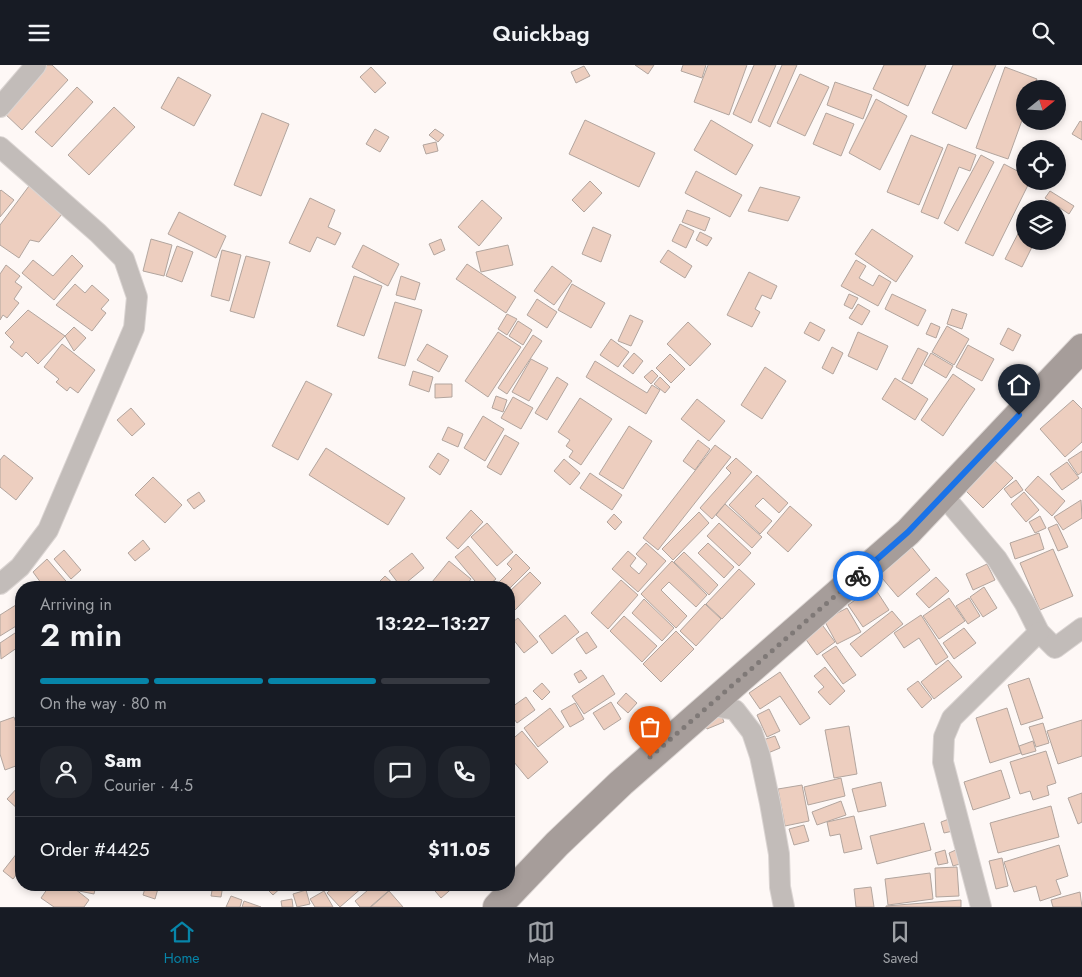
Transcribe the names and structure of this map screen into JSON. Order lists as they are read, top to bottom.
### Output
{
  "north": "right",
  "page": {
    "header": "Quickbag",
    "heading": ["2 min", "Arriving in", "13:22–13:27"],
    "panel": [
      "Sam",
      "Courier · 4.5",
      "Order #4425",
      "$11.05"
    ],
    "bar": "On the way · 80 m",
    "tabs": ["Home", "Map", "Saved"]
  }
}
